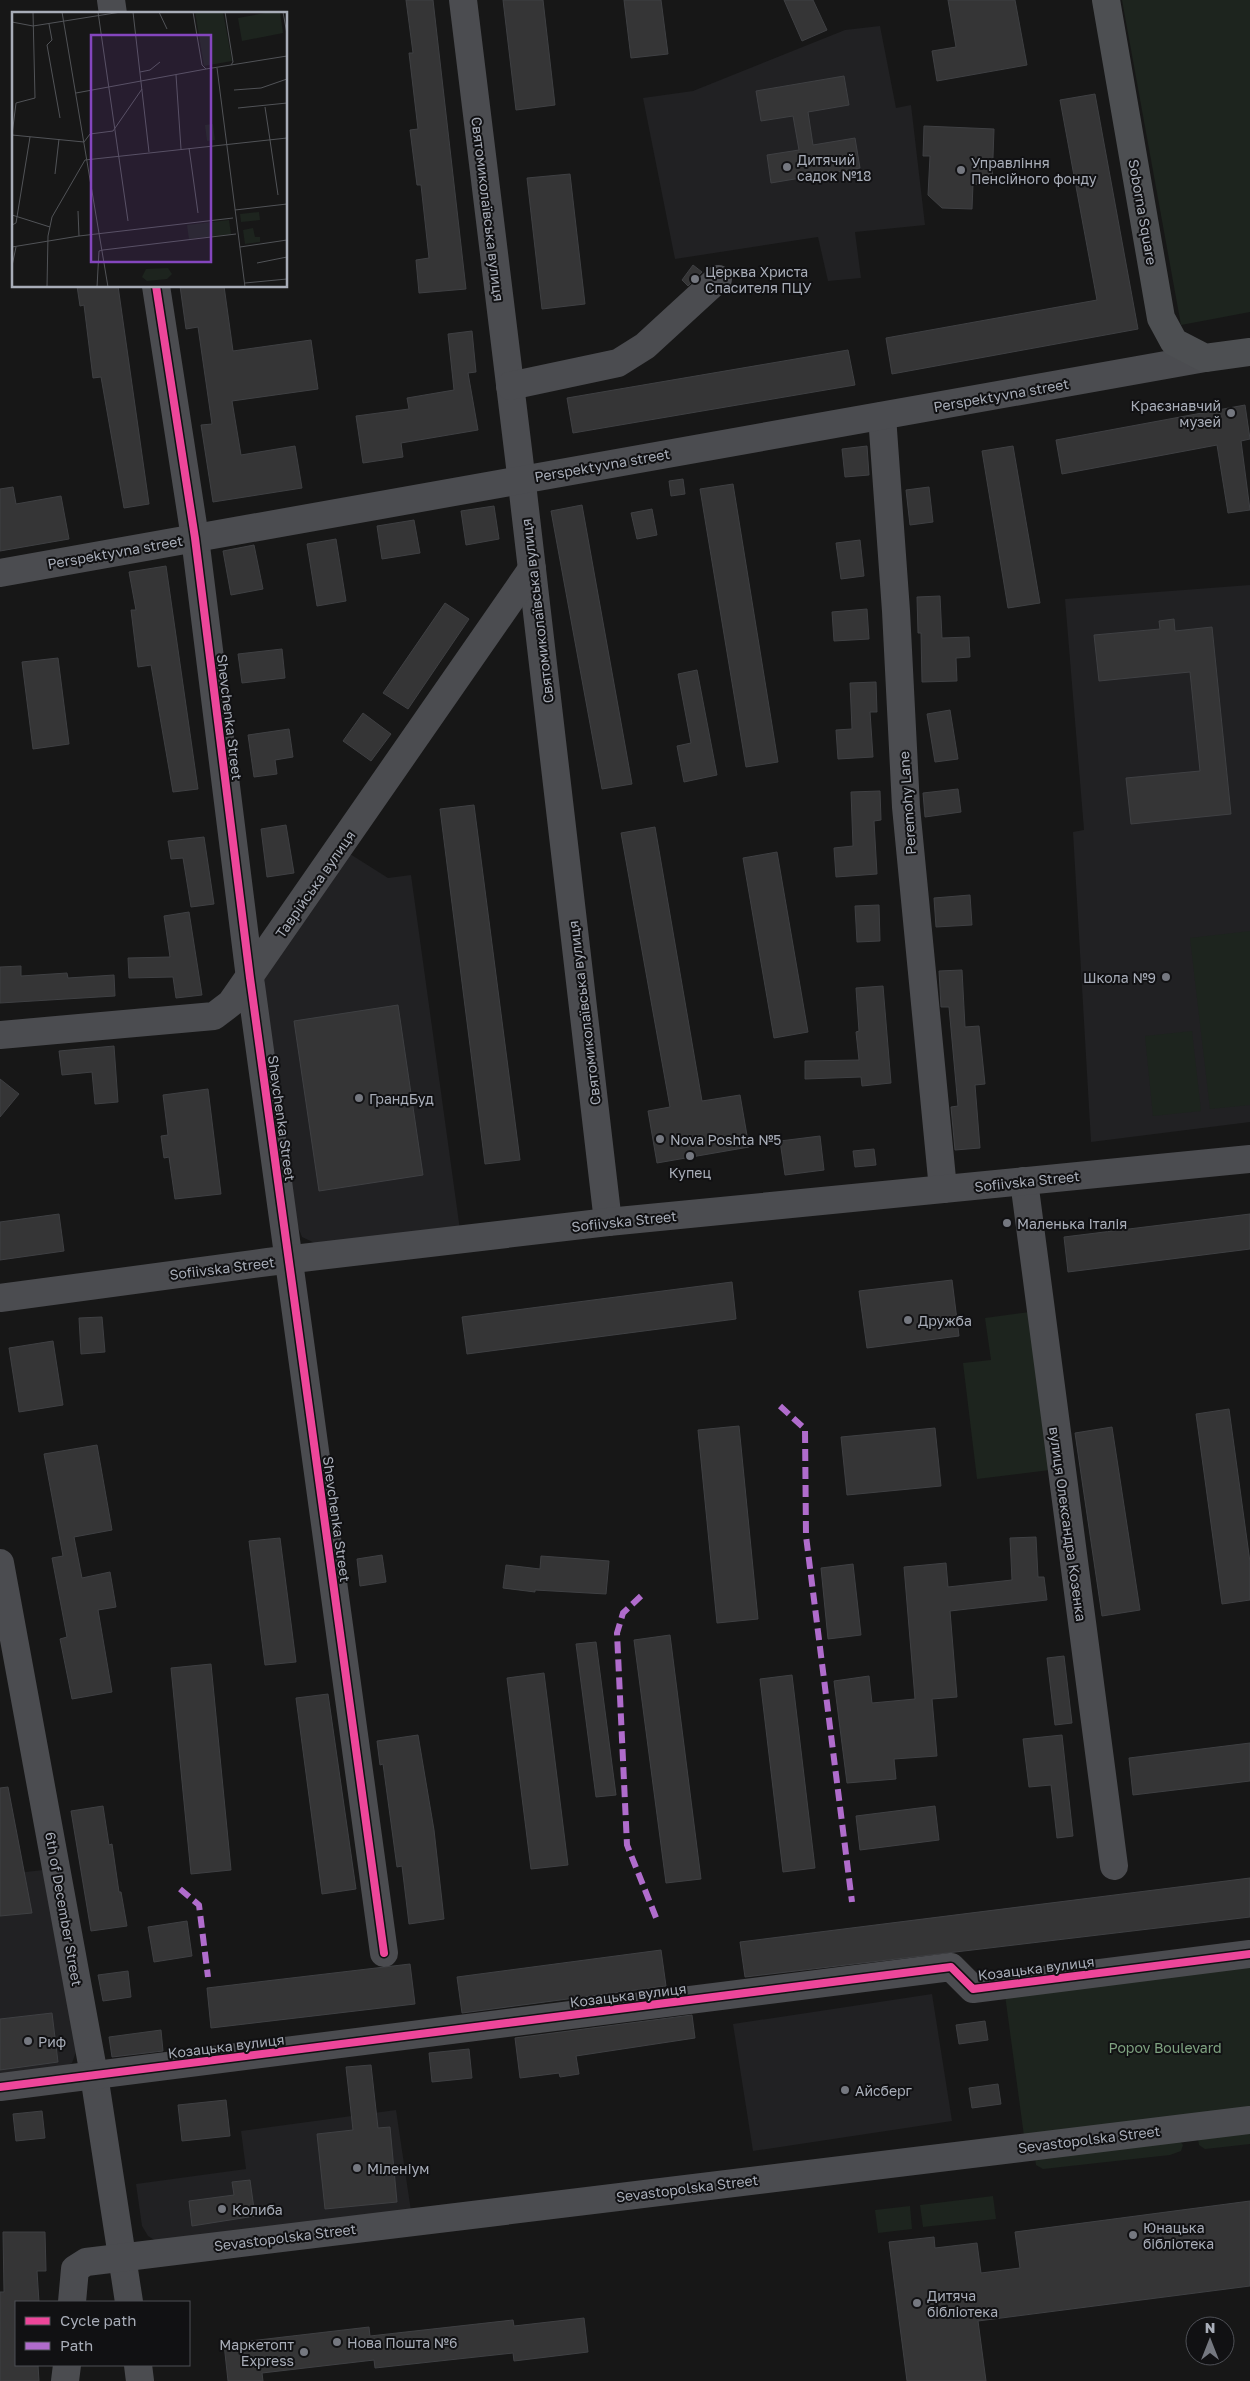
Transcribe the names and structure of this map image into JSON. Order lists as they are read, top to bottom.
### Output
{
  "streets": {
    "main road": ["Soborna Square"],
    "street": [
      "Святомиколаївська вулиця",
      "Perspektyvna street",
      "Shevchenka Street",
      "Peremohy Lane",
      "Таврійська вулиця",
      "Sofiivska Street",
      "вулиця Олександра Козенка",
      "6th of December Street",
      "Козацька вулиця",
      "Sevastopolska Street"
    ]
  },
  "crossings": [
    ["Святомиколаївська вулиця", "Perspektyvna street"],
    ["Святомиколаївська вулиця", "Таврійська вулиця"],
    ["Святомиколаївська вулиця", "Sofiivska Street"],
    ["Soborna Square", "Perspektyvna street"],
    ["Perspektyvna street", "Shevchenka Street"],
    ["Perspektyvna street", "Peremohy Lane"],
    ["Shevchenka Street", "Таврійська вулиця"],
    ["Shevchenka Street", "Sofiivska Street"],
    ["Peremohy Lane", "Sofiivska Street"],
    ["Sofiivska Street", "вулиця Олександра Козенка"],
    ["6th of December Street", "Козацька вулиця"],
    ["6th of December Street", "Sevastopolska Street"]
  ],
  "parks": ["Popov Boulevard"],
  "places": [
    "Дитячий садок №18",
    "Управління Пенсійного фонду",
    "Церква Христа Спасителя ПЦУ",
    "Краєзнавчий музей",
    "Школа №9",
    "ГрандБуд",
    "Nova Poshta №5",
    "Купец",
    "Маленька Італія",
    "Дружба",
    "Риф",
    "Айсберг",
    "Міленіум",
    "Колиба",
    "Юнацька бібліотека",
    "Дитяча бібліотека",
    "Нова Пошта №6",
    "Маркетопт Express"
  ],
  "legend": ["Cycle path", "Path"],
  "north": "top"
}
